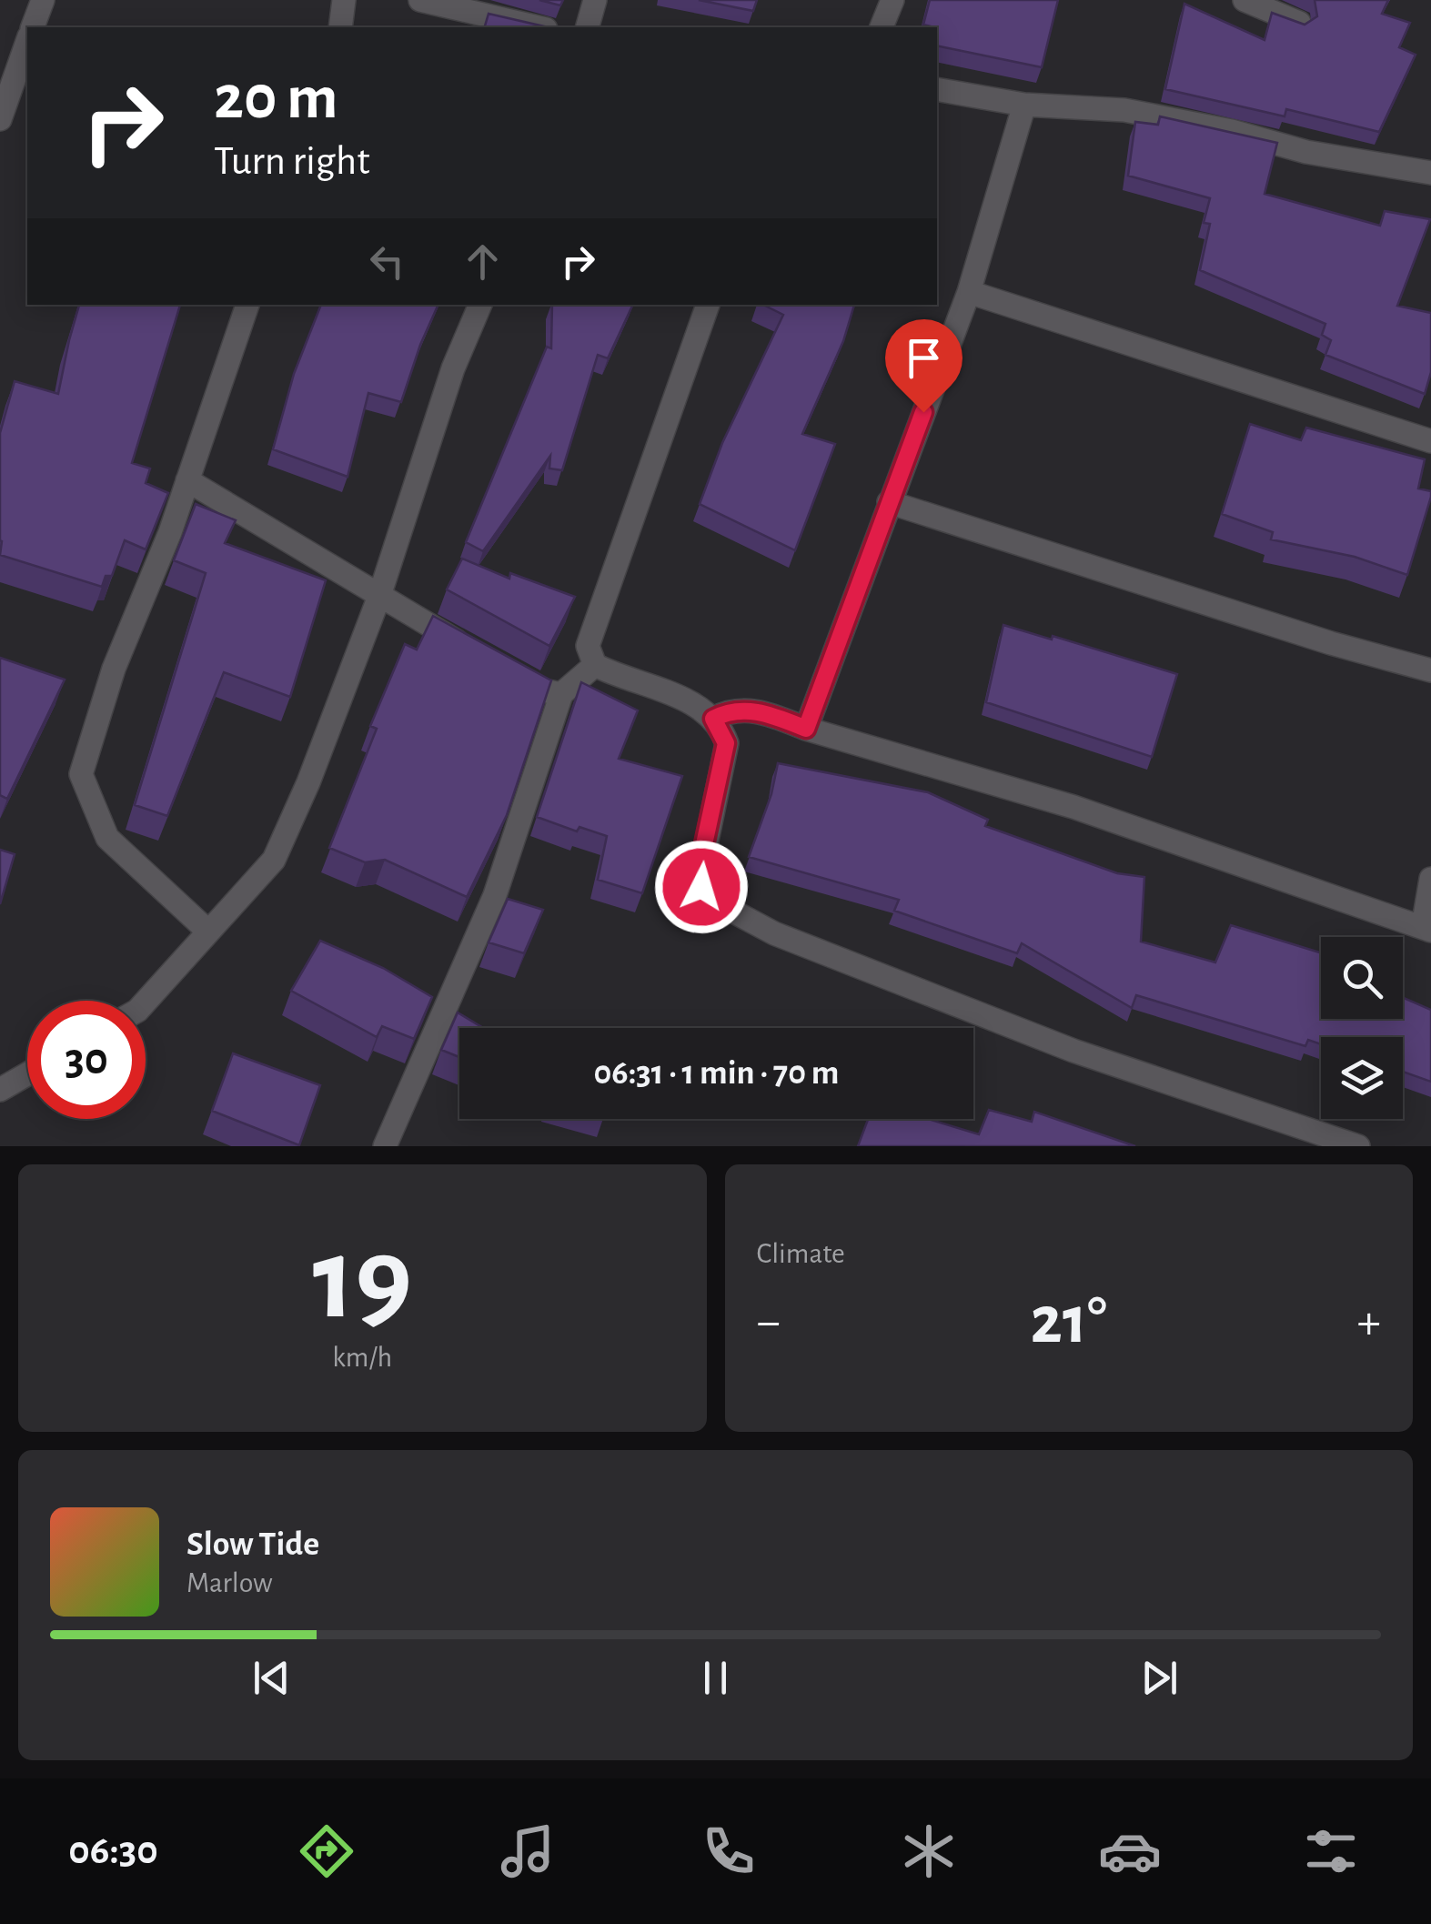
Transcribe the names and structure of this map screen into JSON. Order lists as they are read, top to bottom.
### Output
{
  "page": {
    "turn": ["20 m", "Turn right"],
    "limit": "30",
    "trip": "06:31 · 1 min · 70 m",
    "tile": [
      ["19", "km/h"],
      "Climate"
    ],
    "heat": ["−", "21°", "+"],
    "song": ["Slow Tide", "Marlow"],
    "tabs": "06:30"
  }
}
